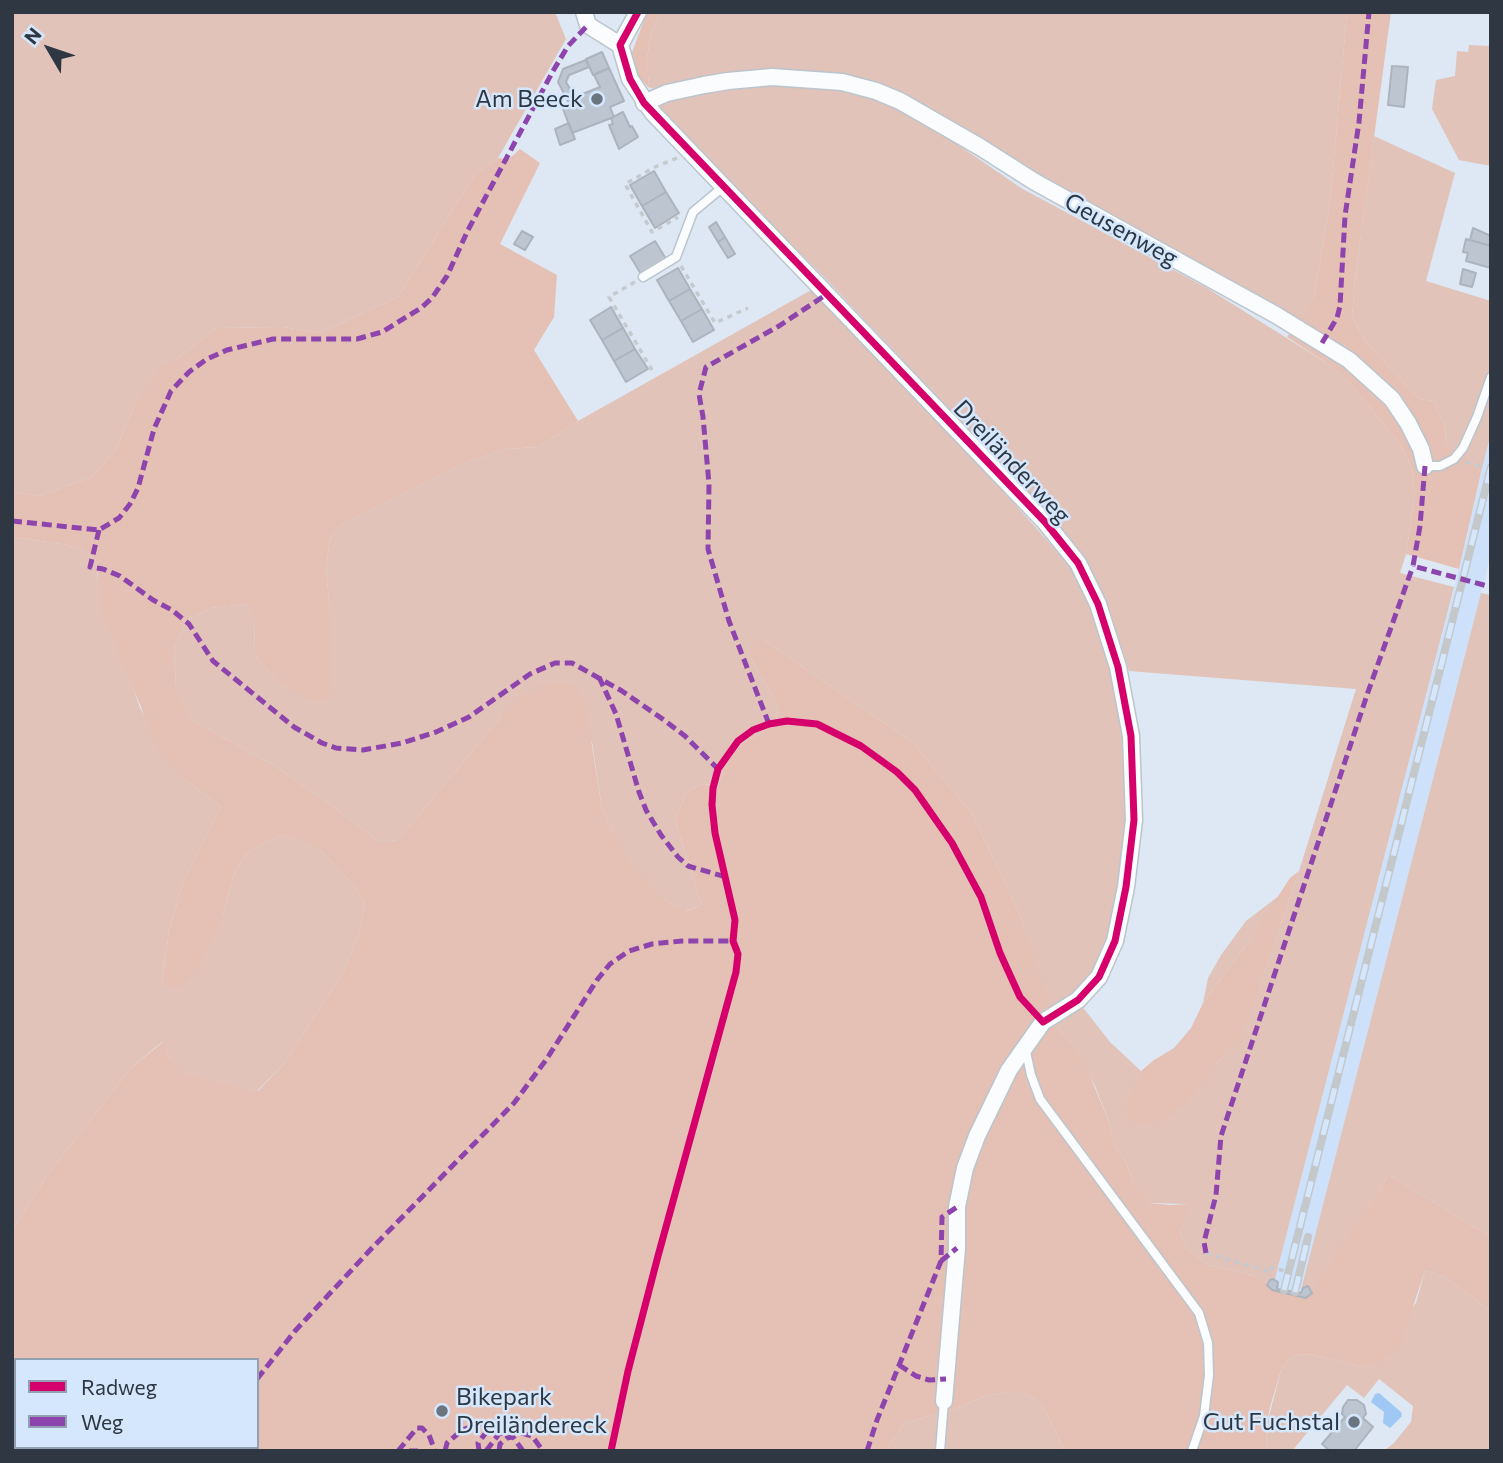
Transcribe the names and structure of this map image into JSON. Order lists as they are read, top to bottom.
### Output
{
  "streets": {
    "street": ["Geusenweg", "Dreiländerweg"]
  },
  "crossings": [
    ["Geusenweg", "Dreiländerweg"]
  ],
  "places": ["Am Beeck", "Bikepark Dreiländereck", "Gut Fuchstal"],
  "legend": ["Radweg", "Weg"],
  "north": "top left"
}
